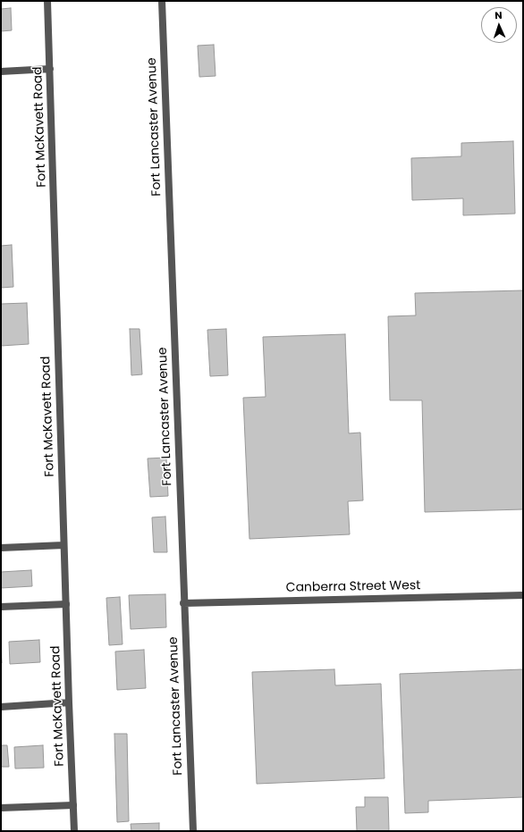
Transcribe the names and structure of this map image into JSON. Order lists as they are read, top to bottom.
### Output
{
  "streets": {
    "street": ["Fort McKavett Road", "Fort Lancaster Avenue", "Canberra Street West"]
  },
  "crossings": [
    ["Fort Lancaster Avenue", "Canberra Street West"]
  ],
  "north": "top"
}
